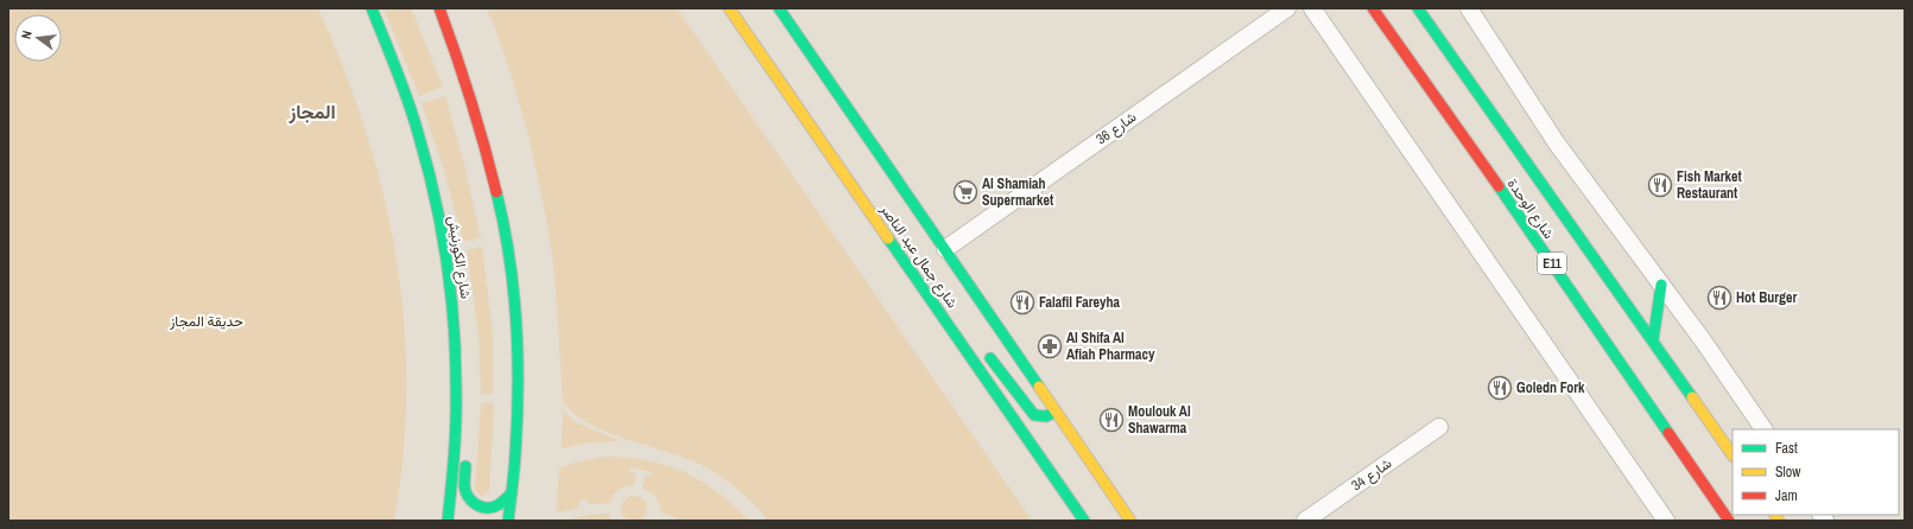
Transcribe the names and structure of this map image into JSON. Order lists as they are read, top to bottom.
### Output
{
  "streets": {
    "main road": [
      "شارع الوحدة",
      "شارع جمال عبد الناصر",
      "شارع الكورنيش",
      "E11"
    ],
    "street": ["شارع 36", "شارع 34"]
  },
  "crossings": [
    ["شارع 36", "شارع جمال عبد الناصر"]
  ],
  "districts": ["المجاز"],
  "parks": ["حديقة المجاز"],
  "places": {
    "restaurant": [
      "Fish Market Restaurant",
      "Hot Burger",
      "Falafil Fareyha",
      "Goledn Fork",
      "Moulouk Al Shawarma"
    ],
    "supermarket": ["Al Shamiah Supermarket"],
    "pharmacy": ["Al Shifa Al Afiah Pharmacy"]
  },
  "legend": ["Fast", "Slow", "Jam"],
  "north": "left"
}
